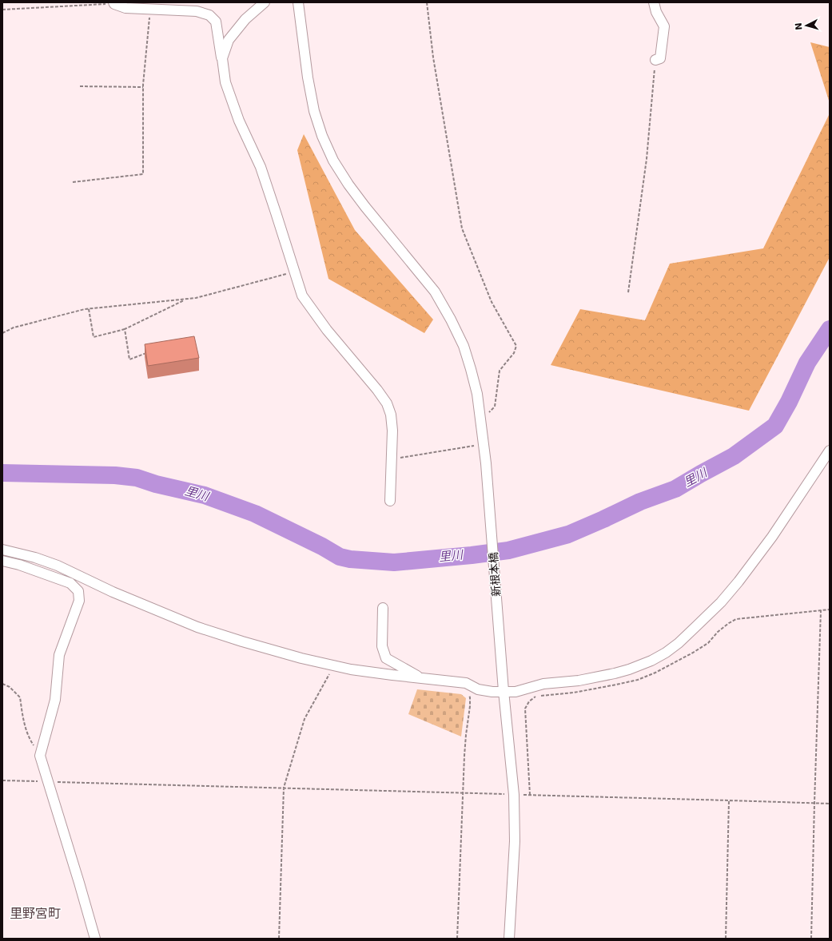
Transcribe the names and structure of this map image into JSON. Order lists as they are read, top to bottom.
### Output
{
  "streets": {
    "street": ["新根本橋"]
  },
  "districts": ["里野宮町"],
  "water": ["里川"],
  "north": "left"
}
